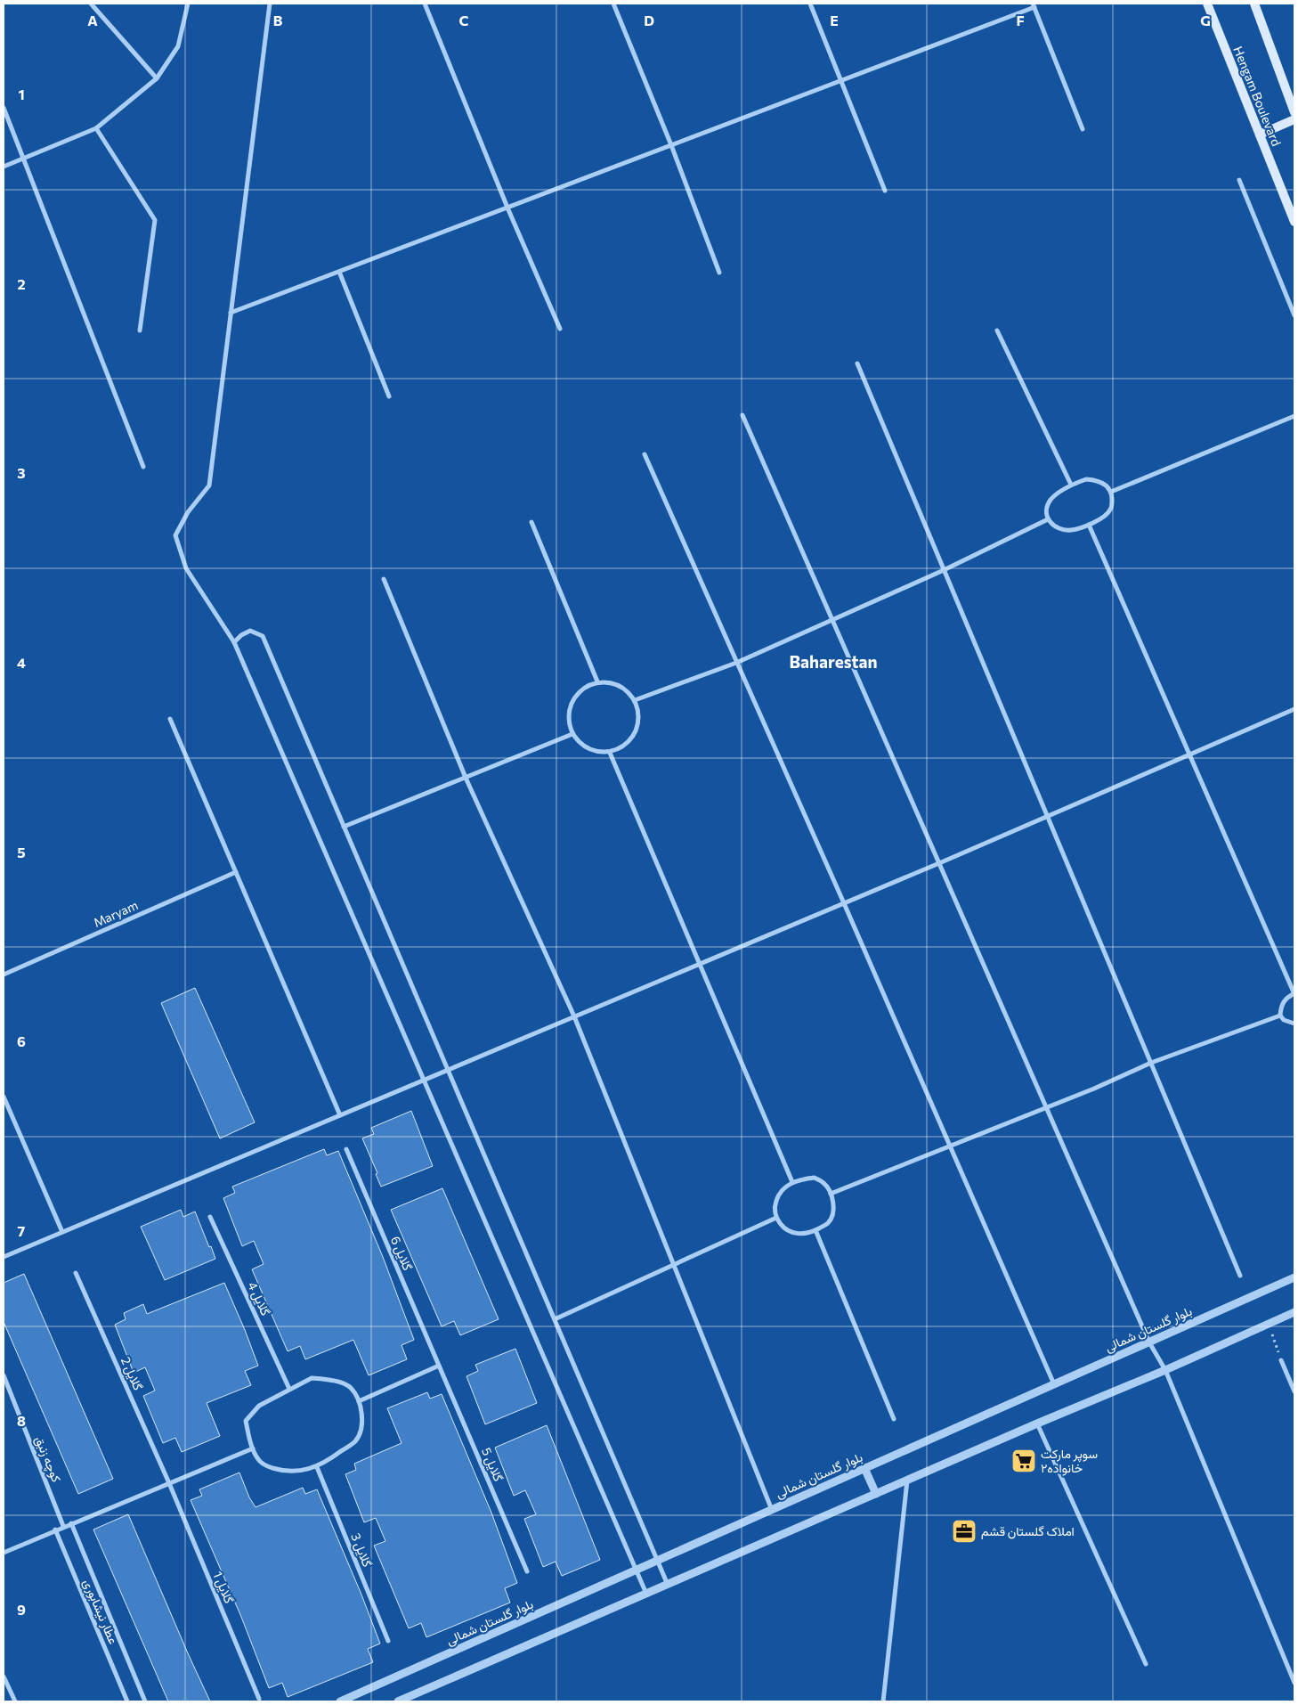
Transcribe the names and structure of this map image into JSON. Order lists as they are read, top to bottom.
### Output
{
  "streets": {
    "main road": ["Hengam Boulevard"],
    "street": [
      "Maryam",
      "گلایل 6",
      "گلایل 4",
      "بلوار گلستان شمالی",
      "گلایل 2",
      "کوچه زنبق",
      "گلایل 5",
      "گلایل 3",
      "گلایل 1",
      "عطار نیشابوری"
    ]
  },
  "crossings": [
    ["گلایل 6", "گلایل 5"],
    ["گلایل 4", "گلایل 3"],
    ["گلایل 2", "گلایل 1"]
  ],
  "districts": ["Baharestan"],
  "places": {
    "supermarket": ["سوپر ماركت خانواده٢"],
    "office": ["املاک گلستان قشم"]
  },
  "grid": {
    "columns": [
      "A",
      "B",
      "C",
      "D",
      "E",
      "F",
      "G"
    ],
    "rows": [
      "1",
      "2",
      "3",
      "4",
      "5",
      "6",
      "7",
      "8",
      "9"
    ]
  }
}
